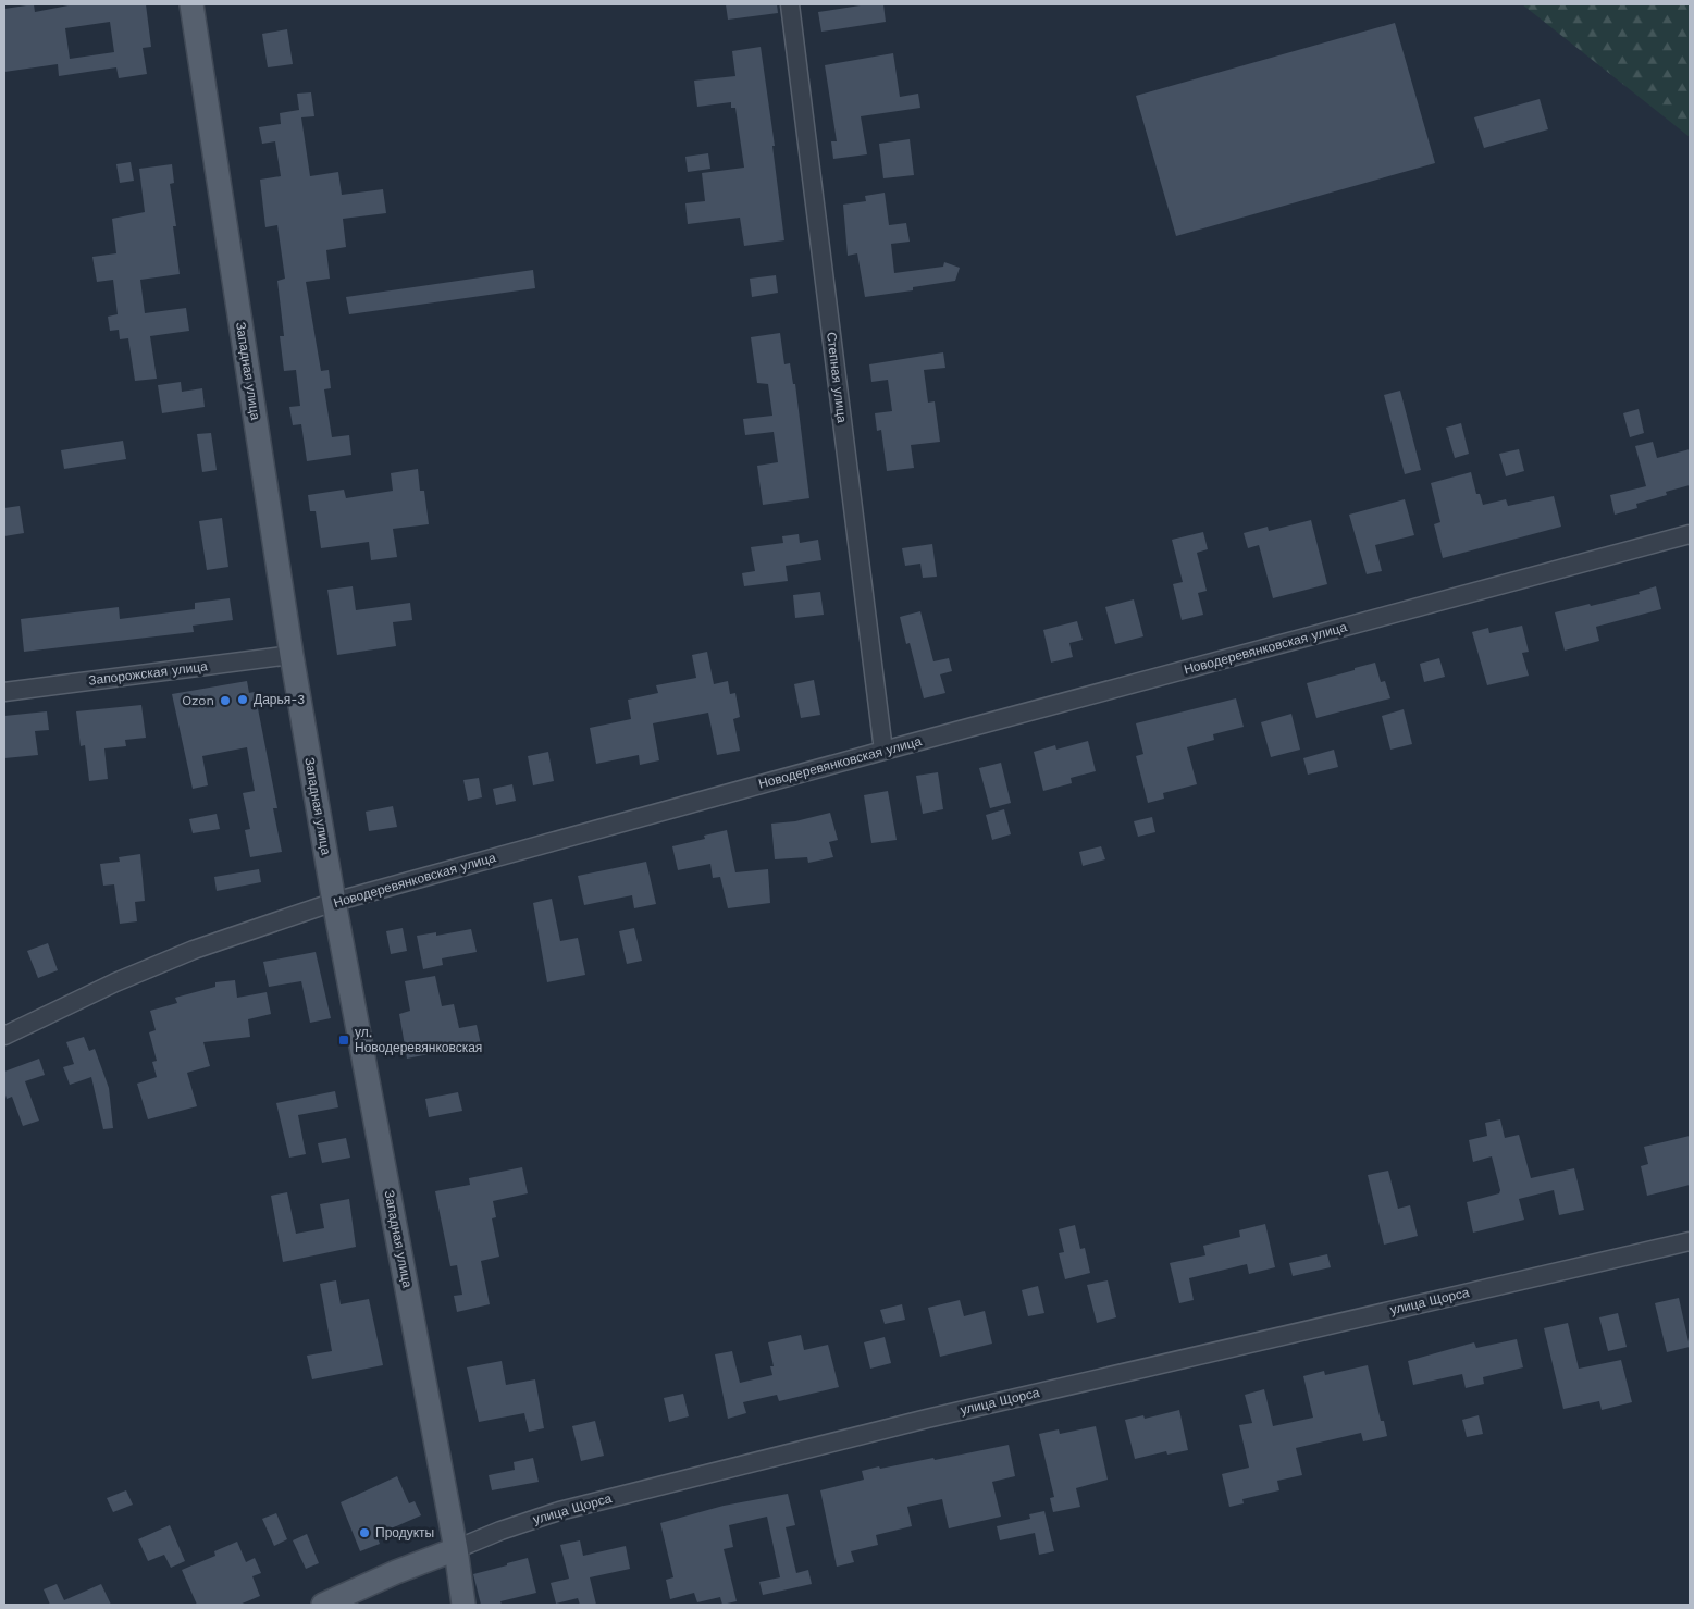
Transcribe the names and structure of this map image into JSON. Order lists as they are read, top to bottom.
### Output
{
  "streets": {
    "main road": ["Западная улица", "улица Щорса"],
    "street": ["Степная улица", "Новодеревянковская улица", "Запорожская улица"]
  },
  "crossings": [
    ["Западная улица", "Новодеревянковская улица"],
    ["Западная улица", "Запорожская улица"],
    ["Западная улица", "улица Щорса"],
    ["Степная улица", "Новодеревянковская улица"]
  ],
  "places": {
    "other": ["Дарья-3", "Ozon", "Продукты"],
    "transit": ["ул. Новодеревянковская"]
  }
}
